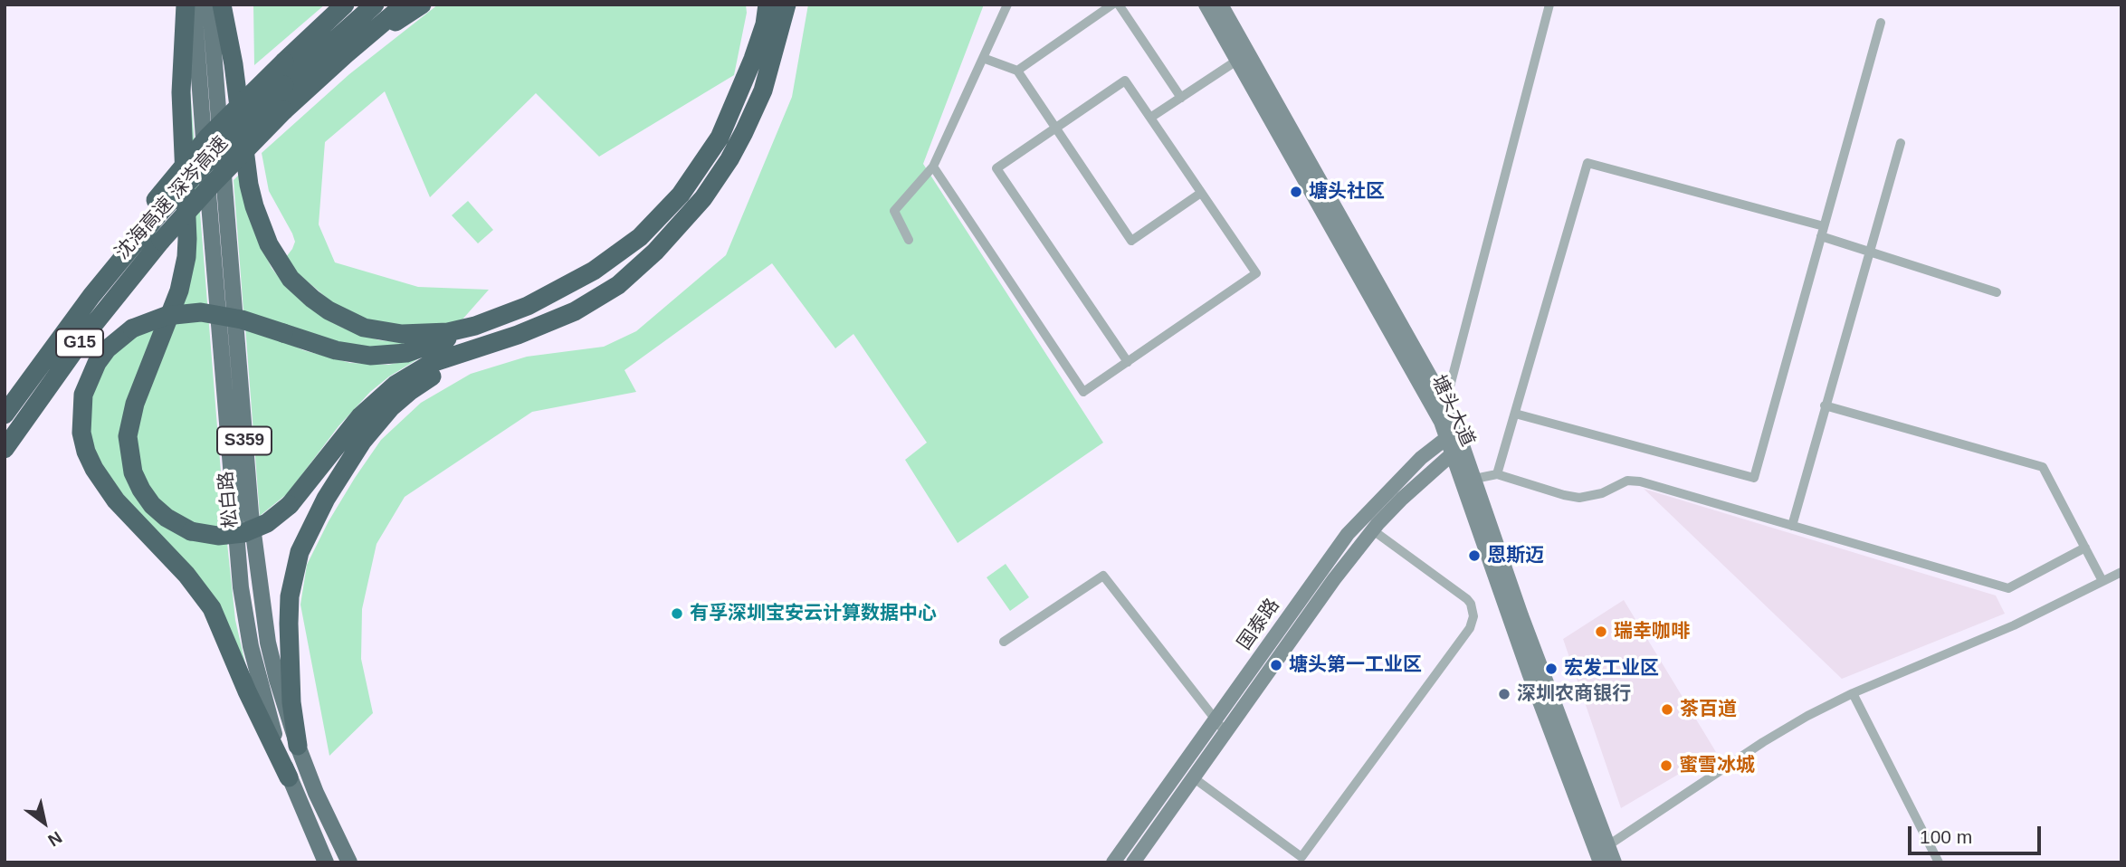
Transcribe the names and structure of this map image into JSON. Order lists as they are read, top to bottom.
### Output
{
  "streets": {
    "highway": ["沈海高速 深岑高速", "G15"],
    "main road": [
      "塘头大道",
      "S359",
      "松白路",
      "国泰路"
    ]
  },
  "crossings": [
    ["沈海高速 深岑高速", "G15"],
    ["塘头大道", "国泰路"]
  ],
  "places": [
    "塘头社区",
    "恩斯迈",
    "有孚深圳宝安云计算数据中心",
    "瑞幸咖啡",
    "塘头第一工业区",
    "宏发工业区",
    "深圳农商银行",
    "茶百道",
    "蜜雪冰城"
  ],
  "scale_bar": "100 m",
  "north": "bottom right"
}
